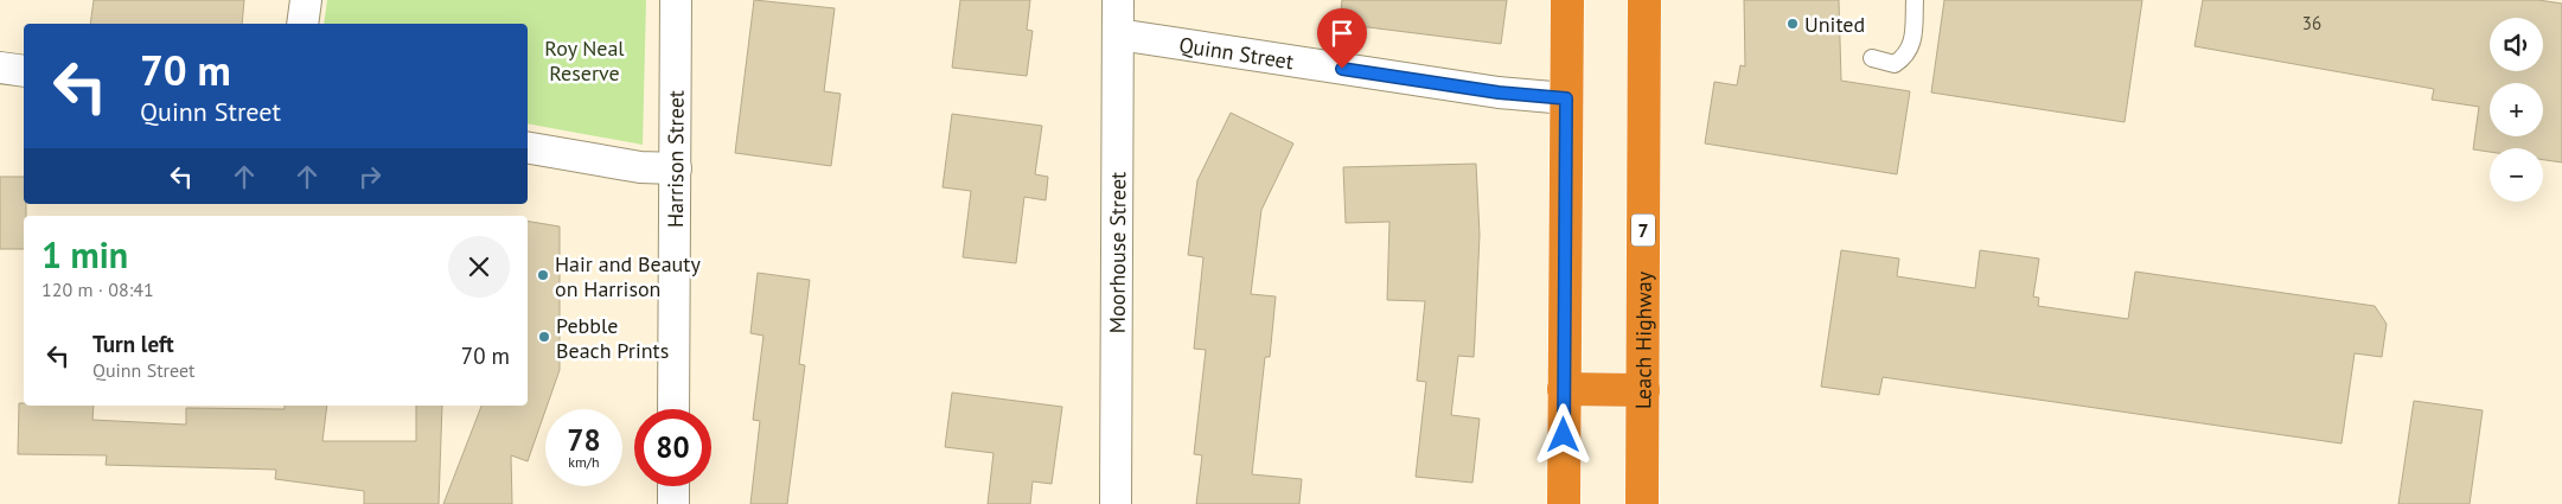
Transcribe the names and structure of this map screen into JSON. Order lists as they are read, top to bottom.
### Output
{
  "streets": {
    "highway": ["7", "Leach Highway"],
    "street": ["Quinn Street", "Harrison Street", "Moorhouse Street"]
  },
  "crossings": [
    ["Quinn Street", "Moorhouse Street"]
  ],
  "parks": ["Roy Neal Reserve"],
  "places": ["United", "Hair and Beauty on Harrison", "Pebble Beach Prints"],
  "house_numbers": ["36"],
  "page": {
    "map_buttons": ["+", "−"],
    "turn": ["70 m", "Quinn Street"],
    "heading": ["1 min", "120 m · 08:41"],
    "list": [
      {
        "name": "Turn left",
        "note": "Quinn Street",
        "value": "70 m"
      }
    ],
    "speed": "78 km/h",
    "limit": "80"
  }
}
